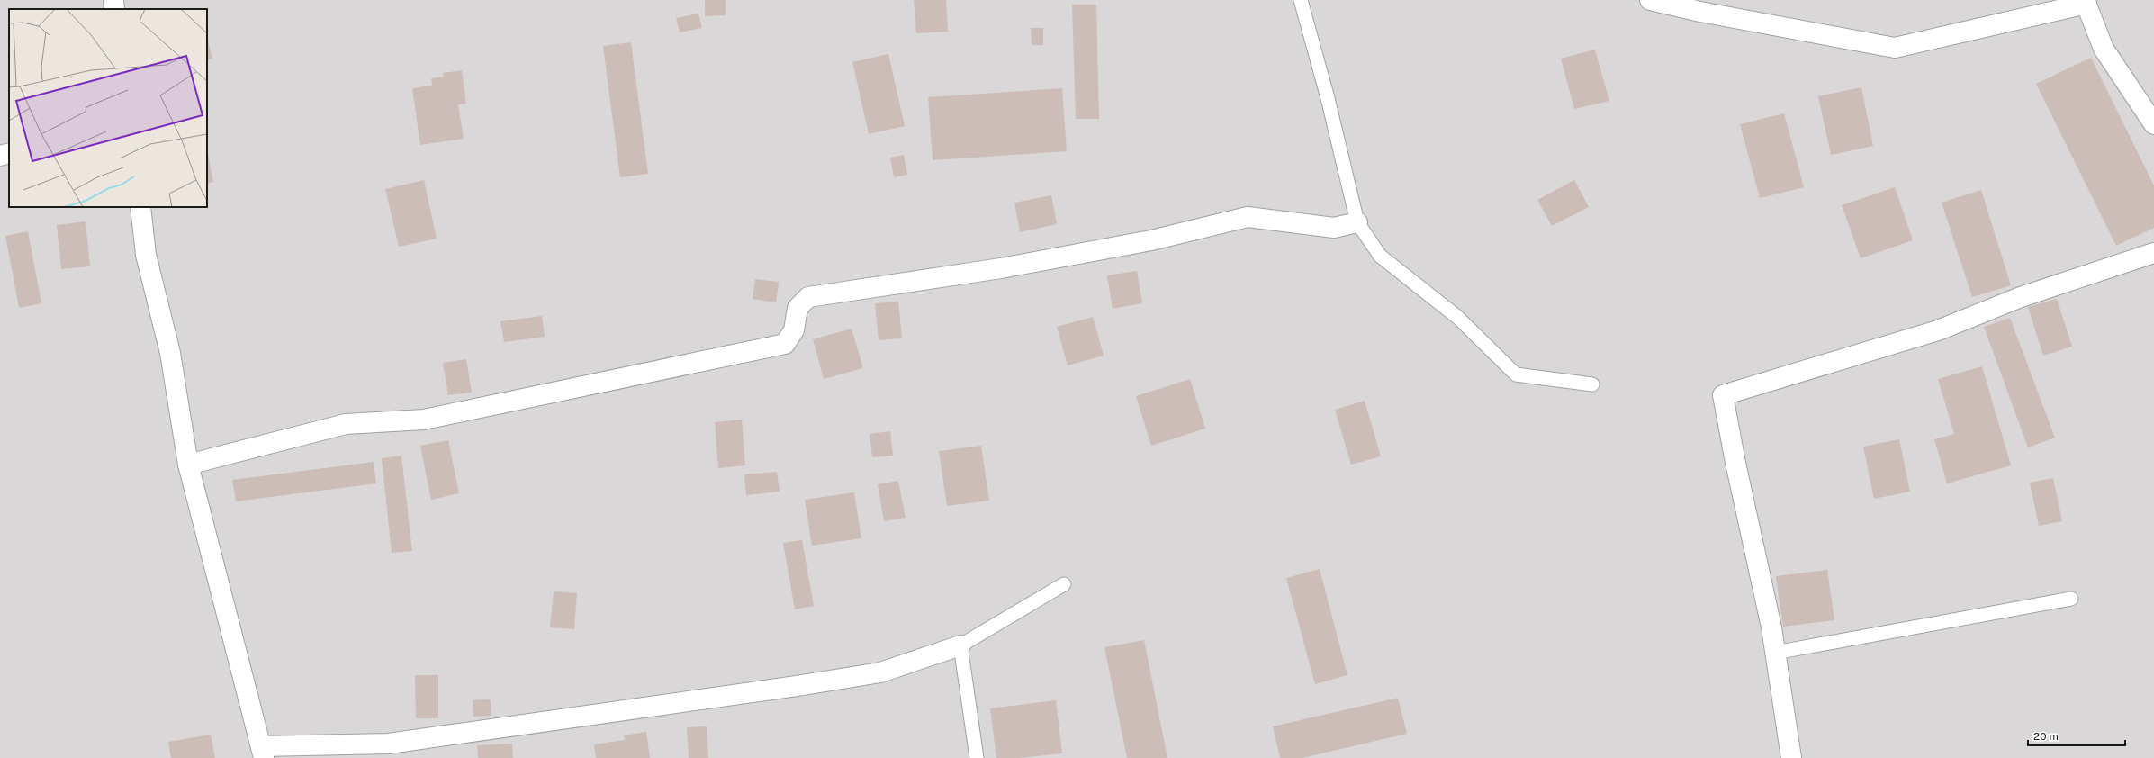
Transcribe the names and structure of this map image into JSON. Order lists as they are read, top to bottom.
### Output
{
  "scale_bar": "20 m"
}
